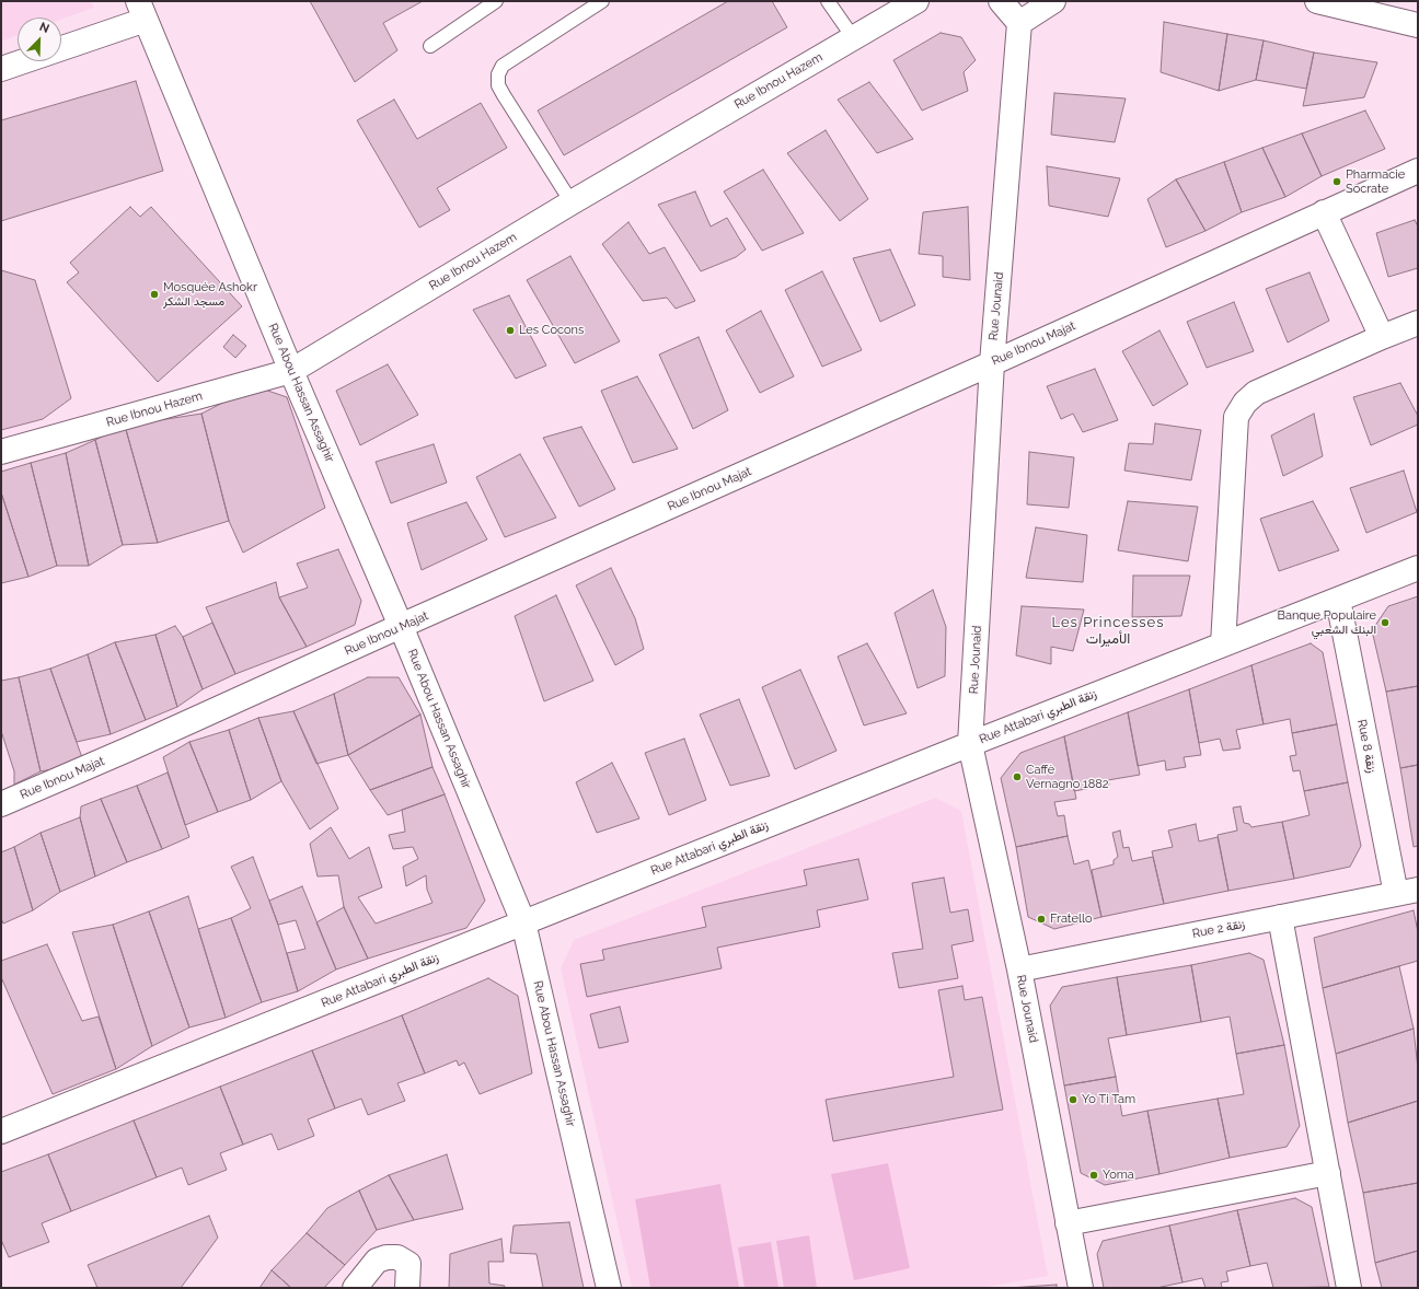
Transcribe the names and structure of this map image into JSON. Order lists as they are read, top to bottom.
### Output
{
  "streets": {
    "street": [
      "Rue Ibnou Hazem",
      "Rue Jounaid",
      "Rue Ibnou Majat",
      "Rue Abou Hassan Assaghir",
      "Rue Attabari زنقة الطبري",
      "Rue 8 زنقة",
      "Rue 2 زنقة"
    ]
  },
  "crossings": [
    ["Rue Ibnou Hazem", "Rue Abou Hassan Assaghir"],
    ["Rue Jounaid", "Rue Ibnou Majat"],
    ["Rue Jounaid", "Rue Attabari زنقة الطبري"],
    ["Rue Jounaid", "Rue 2 زنقة"],
    ["Rue Ibnou Majat", "Rue Abou Hassan Assaghir"],
    ["Rue Abou Hassan Assaghir", "Rue Attabari زنقة الطبري"],
    ["Rue Attabari زنقة الطبري", "Rue 8 زنقة"],
    ["Rue 8 زنقة", "Rue 2 زنقة"]
  ],
  "districts": ["Les Princesses الأميرات"],
  "places": [
    "Pharmacie Socrate",
    "Mosquée Ashokr مسجد الشكر",
    "Les Cocons",
    "Banque Populaire البنك الشعبي",
    "Caffè Vernagno 1882",
    "Fratello",
    "Yo Ti Tam",
    "Yoma"
  ],
  "north": "top right"
}
